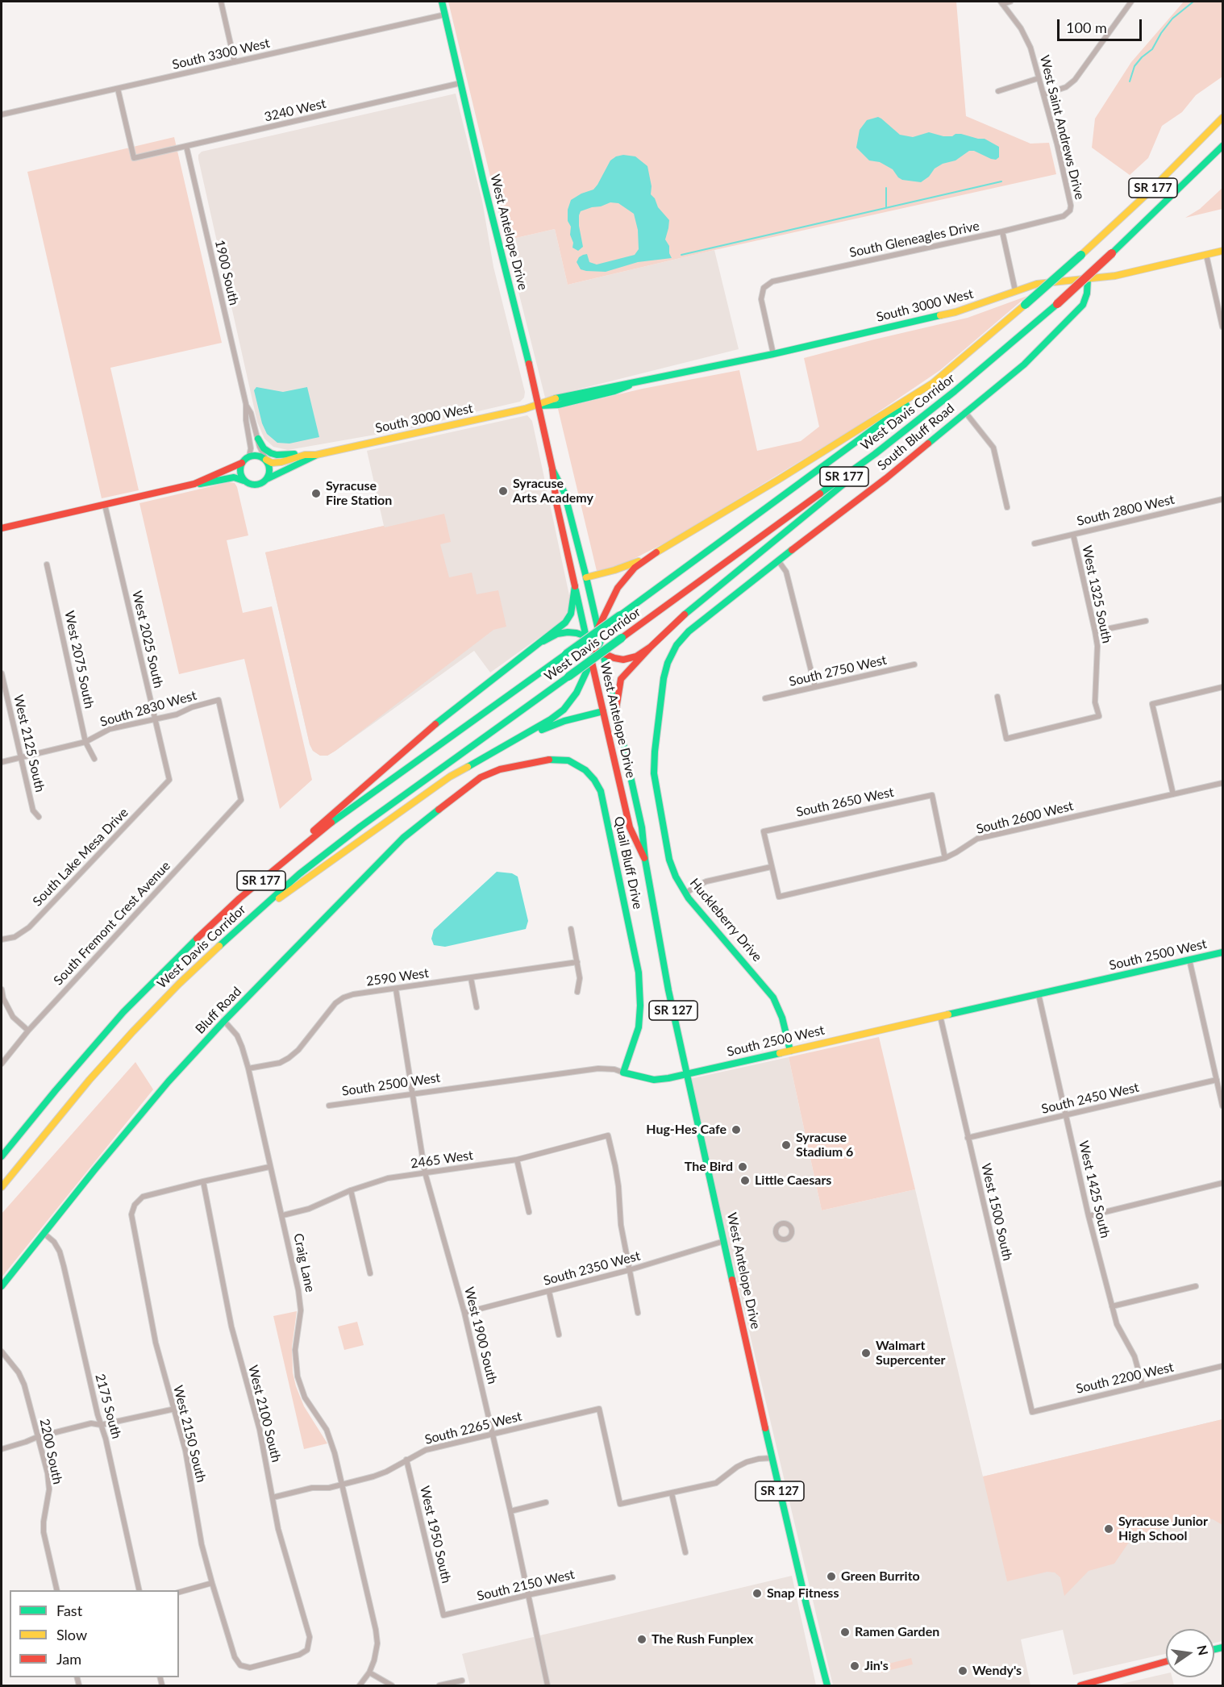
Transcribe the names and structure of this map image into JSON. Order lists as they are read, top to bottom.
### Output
{
  "streets": {
    "main road": [
      "SR 177",
      "West Antelope Drive",
      "South 3000 West",
      "West Davis Corridor",
      "South Bluff Road",
      "Quail Bluff Drive",
      "Huckleberry Drive",
      "South 2500 West",
      "Bluff Road",
      "SR 127"
    ],
    "street": [
      "South 3300 West",
      "3240 West",
      "West Saint Andrews Drive",
      "South Gleneagles Drive",
      "1900 South",
      "South 2800 West",
      "West 1325 South",
      "West 2025 South",
      "West 2075 South",
      "South 2750 West",
      "South 2830 West",
      "West 2125 South",
      "South 2650 West",
      "South 2600 West",
      "South Lake Mesa Drive",
      "South Fremont Crest Avenue",
      "2590 West",
      "South 2450 West",
      "2465 West",
      "West 1425 South",
      "West 1500 South",
      "Craig Lane",
      "South 2350 West",
      "West 1900 South",
      "South 2200 West",
      "2175 South",
      "West 2100 South",
      "South 2265 West",
      "West 2150 South",
      "2200 South",
      "West 1950 South",
      "South 2150 West"
    ]
  },
  "crossings": [
    ["South 3300 West", "3240 West"],
    ["South 3300 West", "West Antelope Drive"],
    ["3240 West", "West Antelope Drive"],
    ["3240 West", "1900 South"],
    ["West Saint Andrews Drive", "South Gleneagles Drive"],
    ["West Antelope Drive", "South 3000 West"],
    ["West Antelope Drive", "South 2500 West"],
    ["West Antelope Drive", "South 2350 West"],
    ["South Gleneagles Drive", "South 3000 West"],
    ["South 3000 West", "South Bluff Road"],
    ["South Bluff Road", "Huckleberry Drive"],
    ["South 2800 West", "West 1325 South"],
    ["West 2025 South", "South 2830 West"],
    ["West 2025 South", "South Lake Mesa Drive"],
    ["West 2075 South", "South 2830 West"],
    ["South 2830 West", "West 2125 South"],
    ["South 2830 West", "South Fremont Crest Avenue"],
    ["South 2650 West", "South 2600 West"],
    ["Quail Bluff Drive", "South 2500 West"],
    ["Quail Bluff Drive", "Bluff Road"],
    ["Huckleberry Drive", "South 2500 West"],
    ["South 2500 West", "West 1425 South"],
    ["South 2500 West", "West 1500 South"],
    ["South 2500 West", "West 1900 South"],
    ["2590 West", "Craig Lane"],
    ["2590 West", "West 1900 South"],
    ["Bluff Road", "Craig Lane"],
    ["Bluff Road", "2175 South"],
    ["South 2450 West", "West 1425 South"],
    ["South 2450 West", "West 1500 South"],
    ["2465 West", "Craig Lane"],
    ["2465 West", "South 2350 West"],
    ["2465 West", "West 1900 South"],
    ["West 1425 South", "South 2200 West"],
    ["West 1500 South", "South 2200 West"],
    ["Craig Lane", "South 2265 West"],
    ["South 2350 West", "West 1900 South"],
    ["West 1900 South", "South 2265 West"],
    ["West 1900 South", "South 2150 West"],
    ["West 2100 South", "South 2265 West"],
    ["West 2100 South", "West 2150 South"],
    ["South 2265 West", "West 1950 South"],
    ["West 1950 South", "South 2150 West"]
  ],
  "places": [
    "Syracuse Arts Academy",
    "Syracuse Fire Station",
    "Hug-Hes Cafe",
    "Syracuse Stadium 6",
    "The Bird",
    "Little Caesars",
    "Walmart Supercenter",
    "Syracuse Junior High School",
    "Green Burrito",
    "Snap Fitness",
    "Ramen Garden",
    "The Rush Funplex",
    "Jin's",
    "Wendy's"
  ],
  "legend": ["Fast", "Slow", "Jam"],
  "scale_bar": "100 m",
  "north": "right"
}
